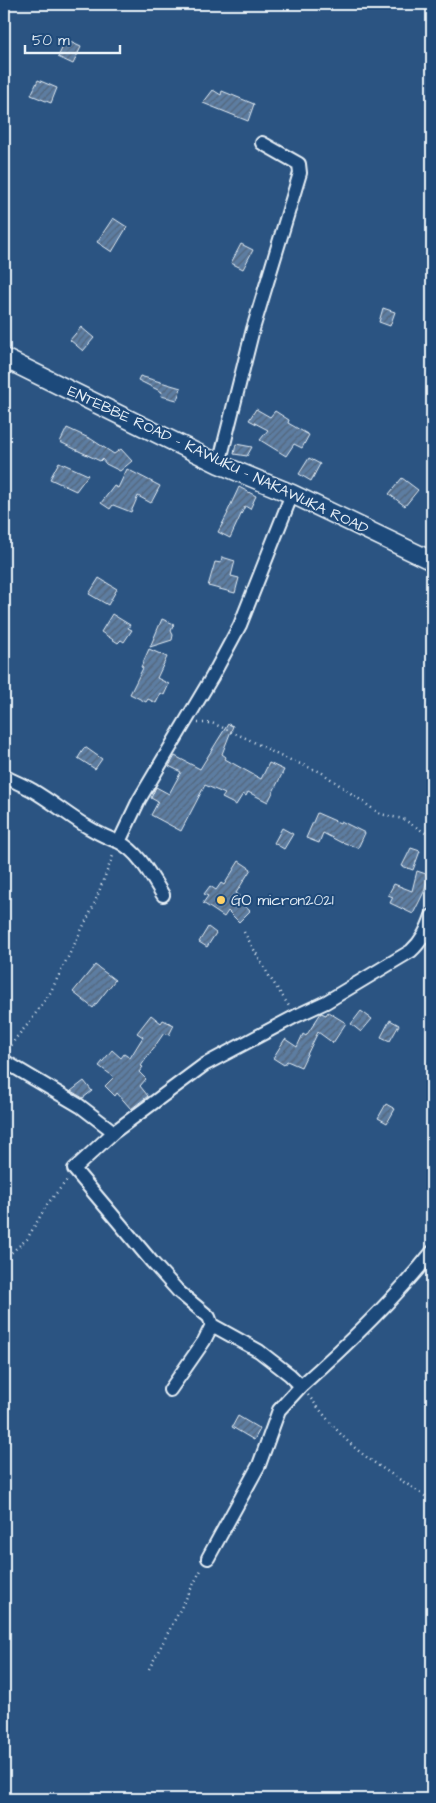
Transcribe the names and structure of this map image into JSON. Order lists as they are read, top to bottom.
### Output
{
  "streets": {
    "main road": ["ENTEBBE ROAD - KAWUKU - NAKAWUKA ROAD"]
  },
  "places": ["GO micron2021"],
  "scale_bar": "50 m"
}
